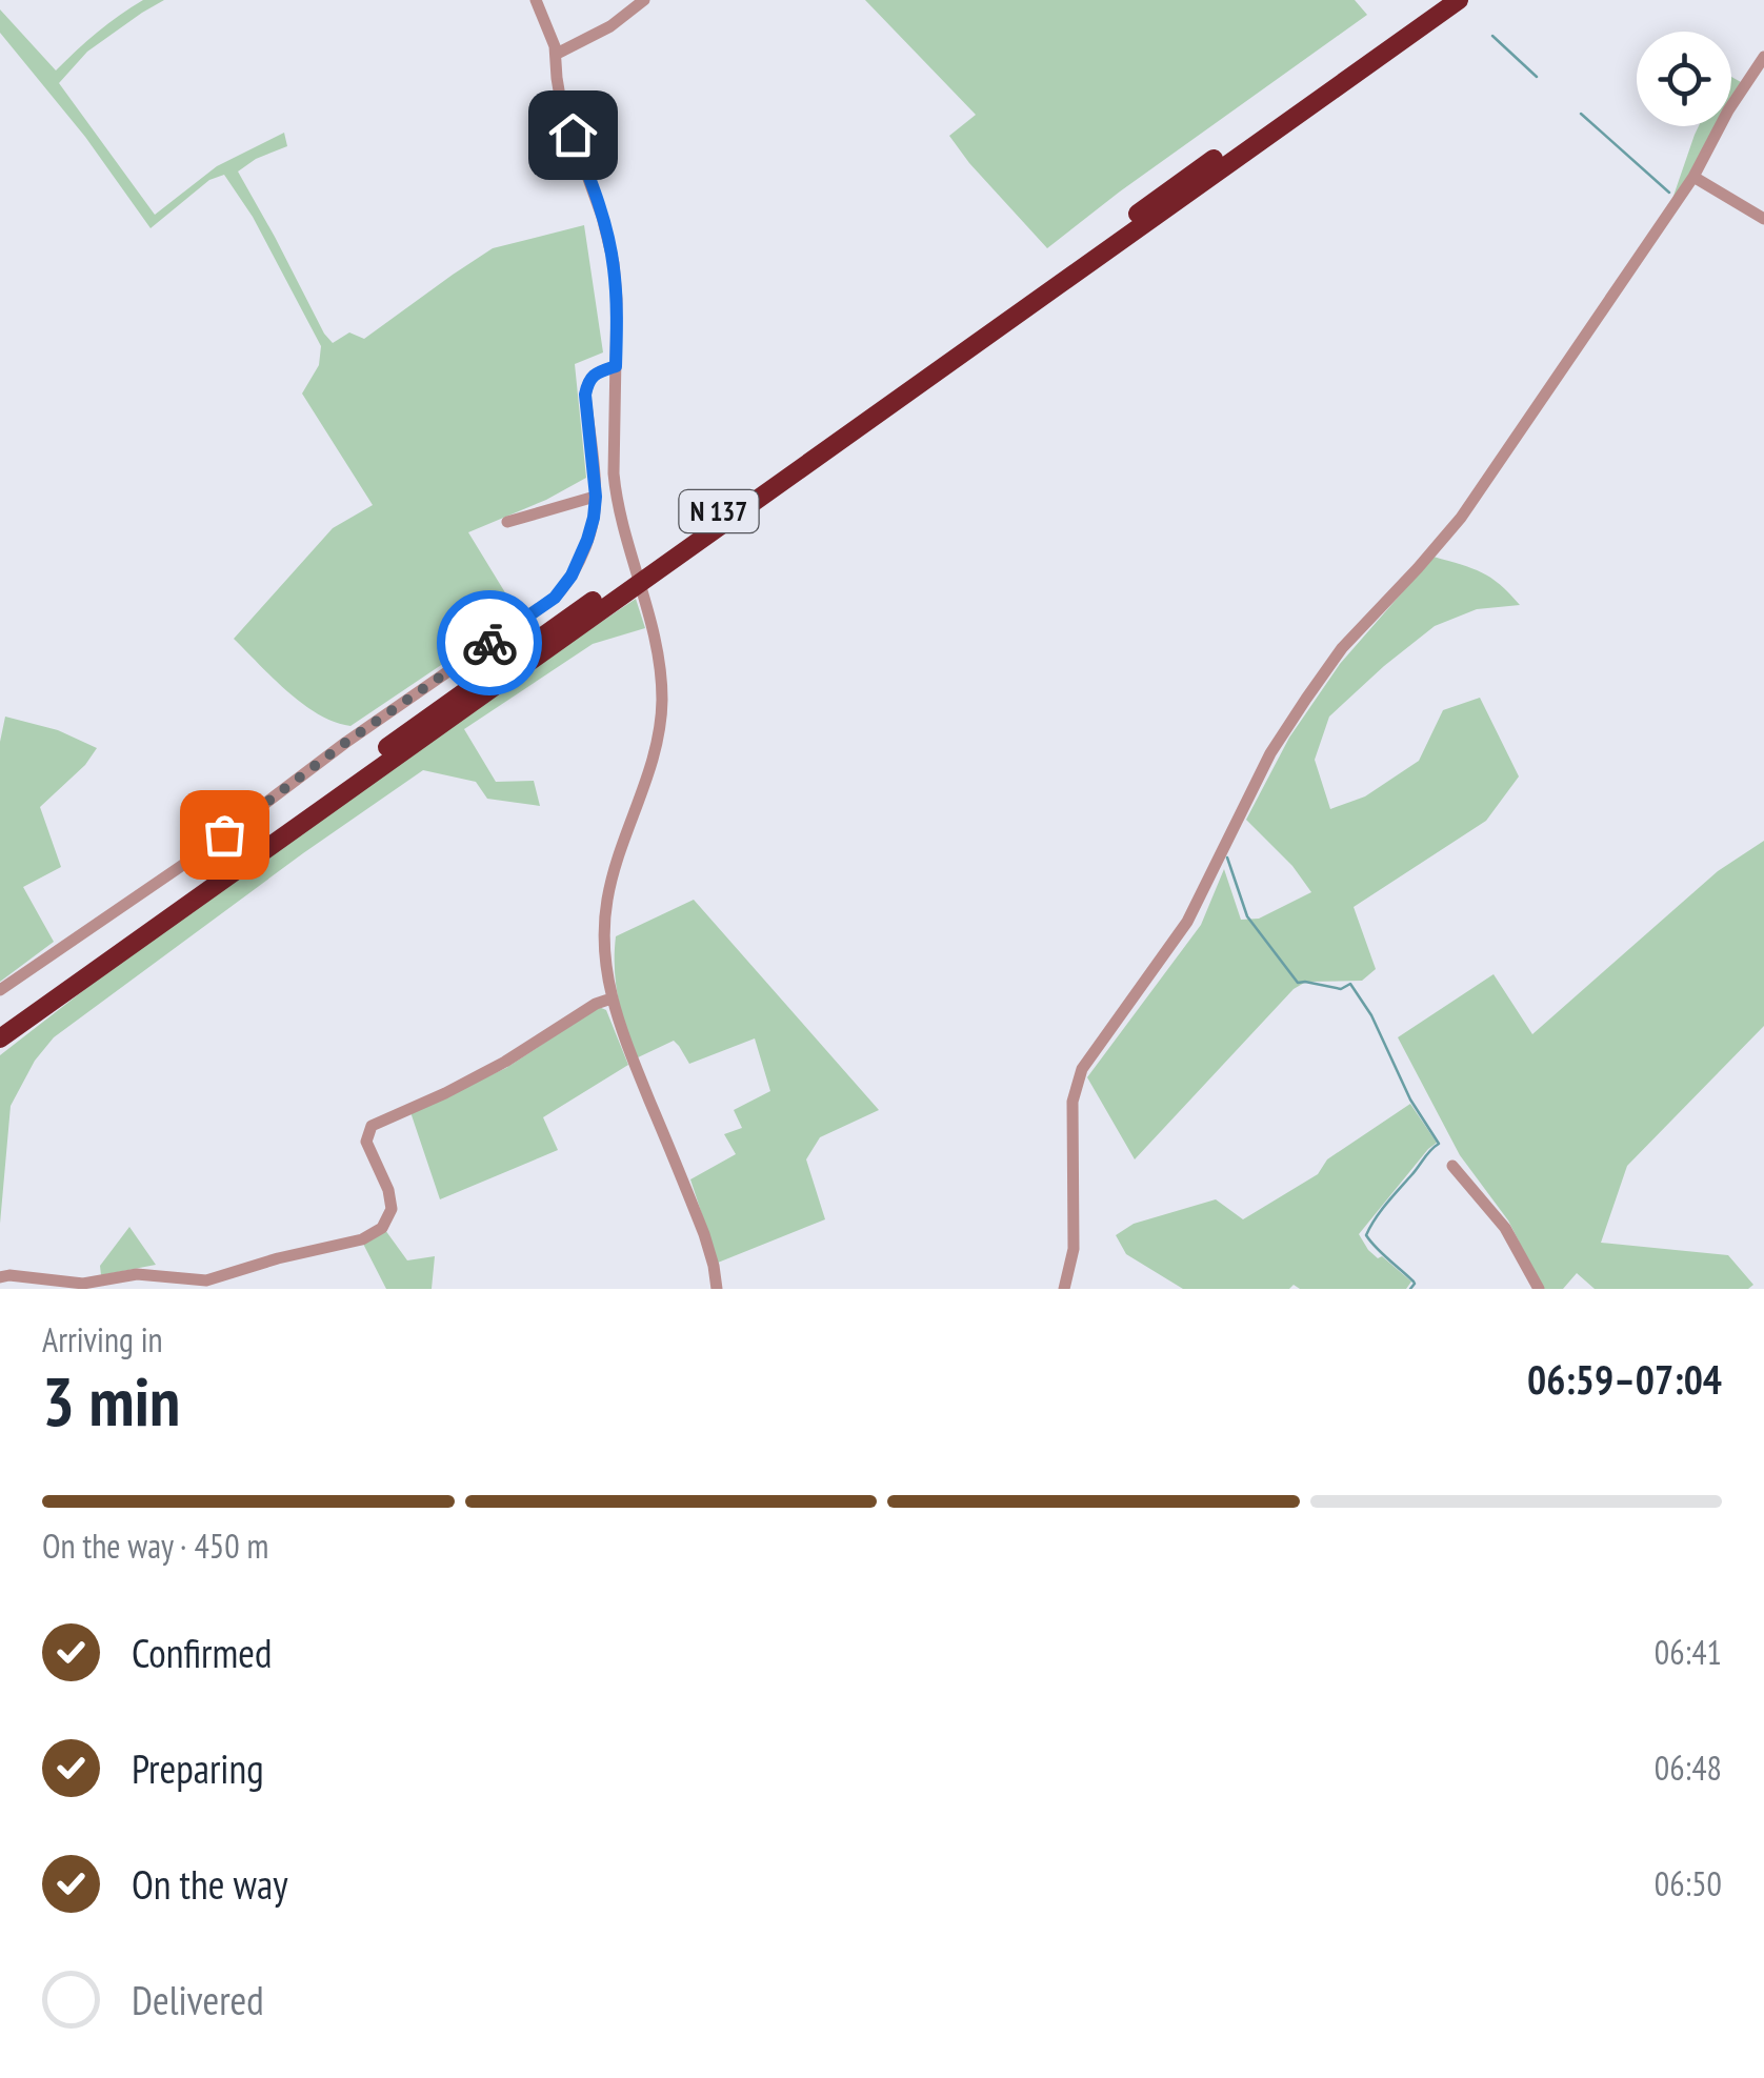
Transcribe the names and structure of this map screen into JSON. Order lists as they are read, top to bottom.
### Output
{
  "streets": {
    "highway": ["N 137"]
  },
  "page": {
    "heading": ["3 min", "Arriving in", "06:59–07:04"],
    "bar": "On the way · 450 m",
    "list": [
      ["Confirmed", "06:41"],
      ["Preparing", "06:48"],
      ["On the way", "06:50"],
      "Delivered"
    ]
  }
}
